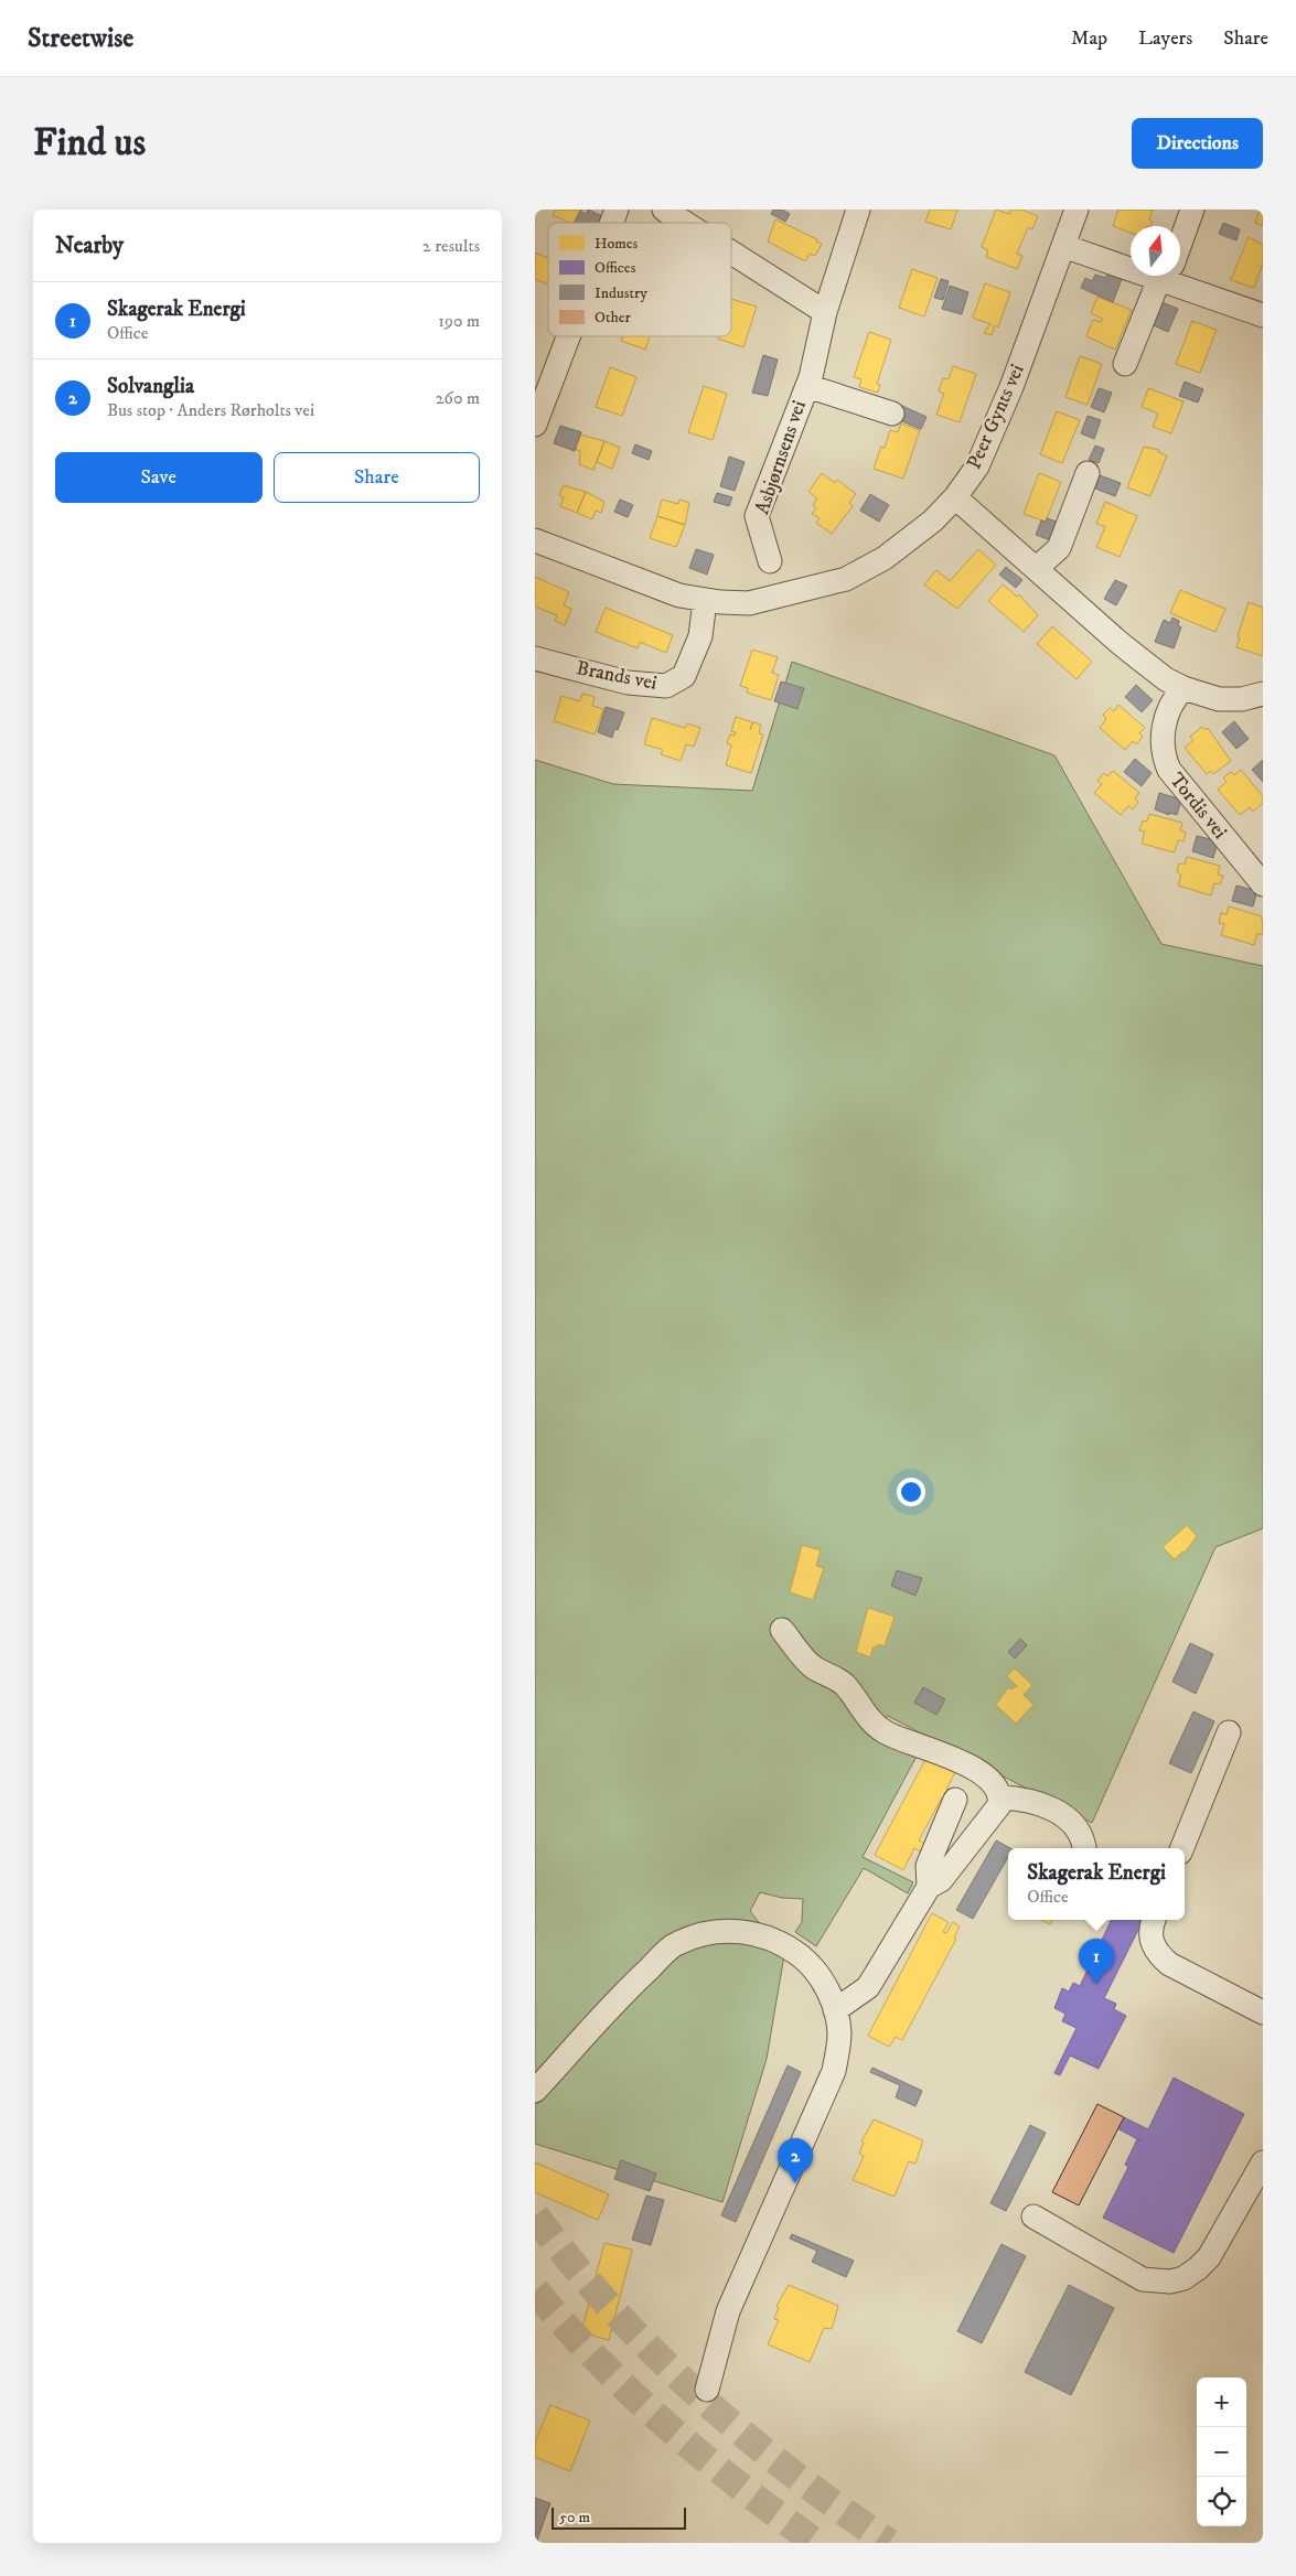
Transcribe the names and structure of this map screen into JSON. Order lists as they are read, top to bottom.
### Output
{
  "streets": {
    "street": [
      "Peer Gynts vei",
      "Asbjørnsens vei",
      "Brands vei",
      "Tordis vei"
    ]
  },
  "crossings": [
    ["Peer Gynts vei", "Brands vei"]
  ],
  "legend": [
    "Homes",
    "Offices",
    "Industry",
    "Other"
  ],
  "scale_bar": "50 m",
  "north": "top",
  "page": {
    "header": "Streetwise",
    "nav": ["Map", "Layers", "Share"],
    "buttons": [
      "Directions",
      ["Save", "Share"]
    ],
    "title": "Find us",
    "heading": ["Nearby", "2 results"],
    "list": [
      {
        "mark": "1",
        "name": "Skagerak Energi",
        "note": "Office",
        "value": "190 m"
      },
      {
        "mark": "2",
        "name": "Solvanglia",
        "note": "Bus stop · Anders Rørholts vei",
        "value": "260 m"
      }
    ],
    "popup": ["Skagerak Energi", "Office"],
    "pins": ["1", "2"],
    "map_buttons": ["+", "−"],
    "scale": "50 m"
  }
}
